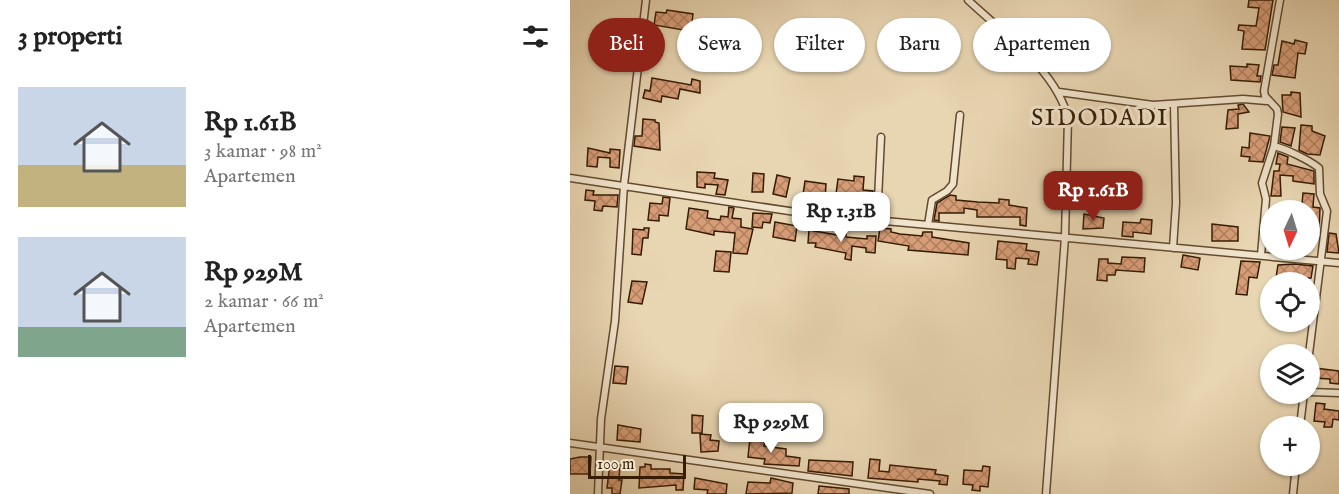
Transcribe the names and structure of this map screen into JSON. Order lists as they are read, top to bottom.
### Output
{
  "districts": ["SIDODADI"],
  "scale_bar": "100 m",
  "north": "bottom",
  "page": {
    "heading": "3 properti",
    "chip": [
      "Beli",
      "Sewa",
      "Filter",
      "Baru",
      "Apartemen"
    ],
    "list": [
      {
        "name": "Rp 1.61B",
        "note": "3 kamar · 98 m² · Apartemen"
      },
      {
        "name": "Rp 929M",
        "note": "2 kamar · 66 m² · Apartemen"
      }
    ],
    "price": ["Rp 1.61B", "Rp 1.31B", "Rp 929M"],
    "map_buttons": "+",
    "scale": "100 m"
  }
}
